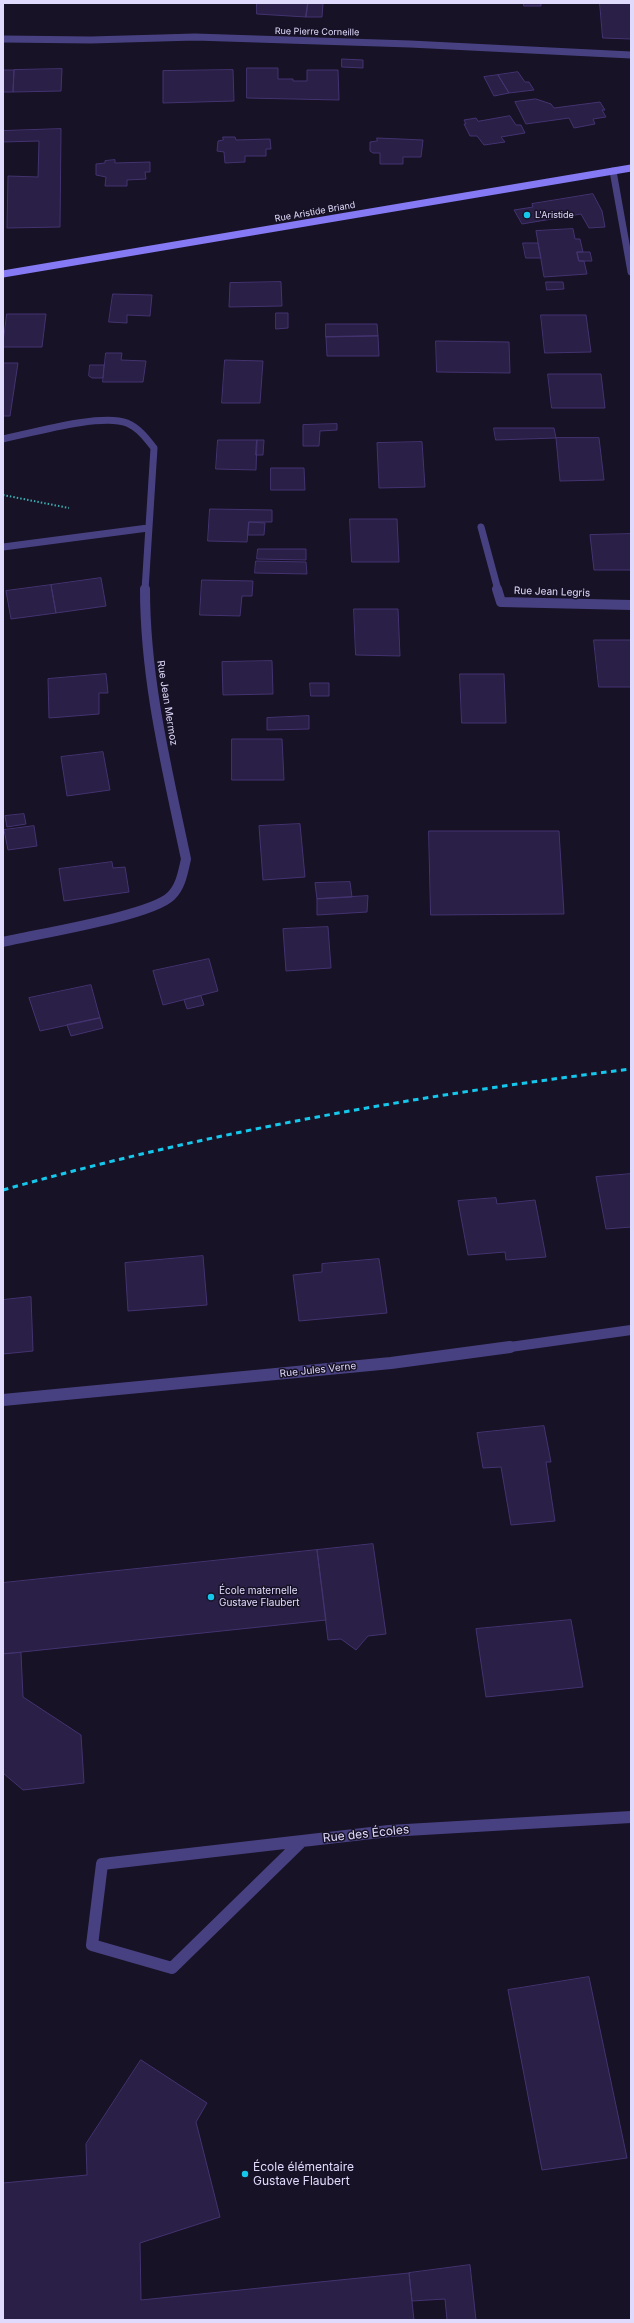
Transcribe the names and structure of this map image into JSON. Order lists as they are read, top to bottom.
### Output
{
  "streets": {
    "main road": ["Rue Aristide Briand"],
    "street": [
      "Rue Pierre Corneille",
      "Rue Jean Legris",
      "Rue Jean Mermoz",
      "Rue Jules Verne",
      "Rue des Écoles"
    ]
  },
  "places": ["L'Aristide", "École maternelle Gustave Flaubert", "École élémentaire Gustave Flaubert"]
}
